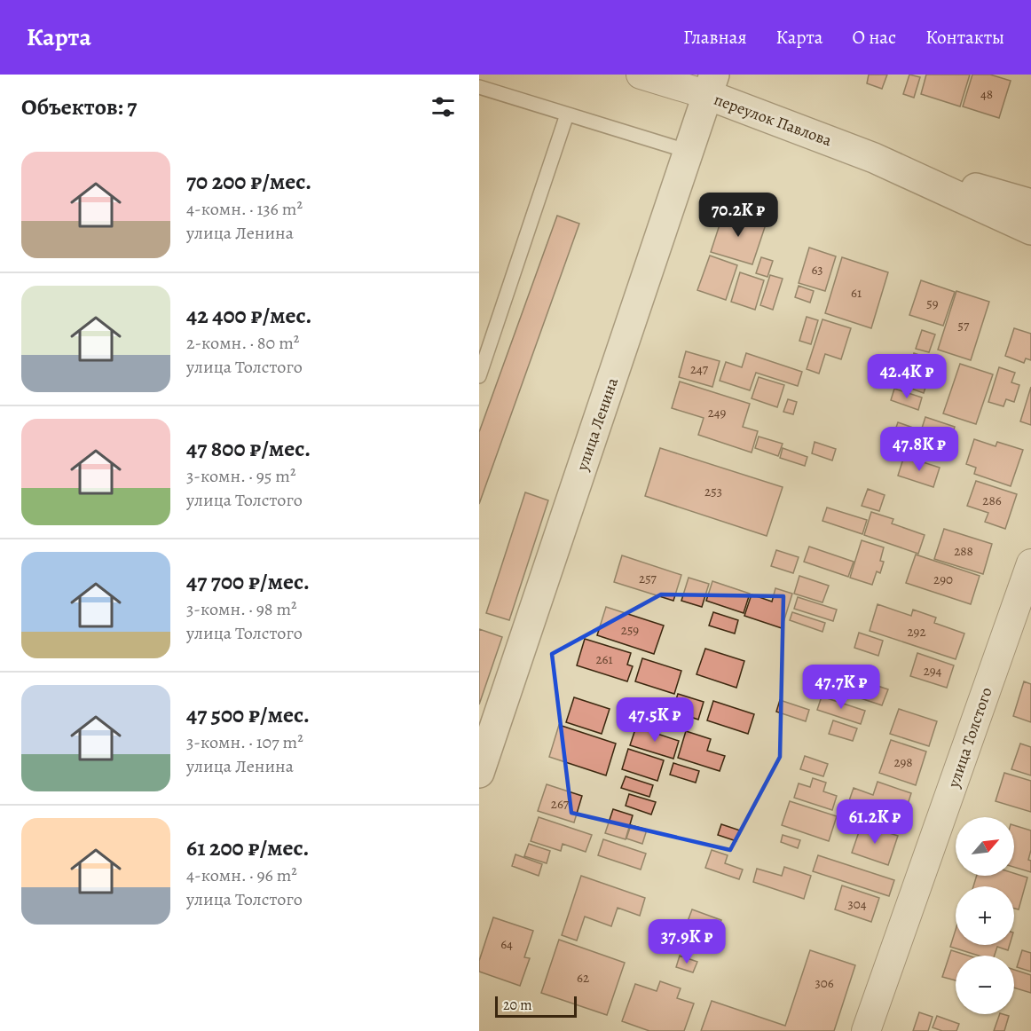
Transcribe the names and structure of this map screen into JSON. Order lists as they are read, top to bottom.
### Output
{
  "streets": {
    "street": ["переулок Павлова", "улица Ленина", "улица Толстого"]
  },
  "crossings": [
    ["переулок Павлова", "улица Ленина"]
  ],
  "house_numbers": [
    "48",
    "63",
    "61",
    "59",
    "57",
    "247",
    "249",
    "253",
    "286",
    "288",
    "257",
    "290",
    "259",
    "292",
    "261",
    "294",
    "298",
    "267",
    "304",
    "64",
    "62",
    "306"
  ],
  "scale_bar": "20 m",
  "north": "top right",
  "page": {
    "header": "Карта",
    "nav": [
      "Главная",
      "Карта",
      "О нас",
      "Контакты"
    ],
    "heading": "Объектов: 7",
    "list": [
      {
        "name": "70 200 ₽/мес.",
        "note": "4-комн. · 136 m² · улица Ленина"
      },
      {
        "name": "42 400 ₽/мес.",
        "note": "2-комн. · 80 m² · улица Толстого"
      },
      {
        "name": "47 800 ₽/мес.",
        "note": "3-комн. · 95 m² · улица Толстого"
      },
      {
        "name": "47 700 ₽/мес.",
        "note": "3-комн. · 98 m² · улица Толстого"
      },
      {
        "name": "47 500 ₽/мес.",
        "note": "3-комн. · 107 m² · улица Ленина"
      },
      {
        "name": "61 200 ₽/мес.",
        "note": "4-комн. · 96 m² · улица Толстого"
      }
    ],
    "price": [
      "70.2K ₽",
      "42.4K ₽",
      "47.8K ₽",
      "47.7K ₽",
      "47.5K ₽",
      "61.2K ₽",
      "37.9K ₽"
    ],
    "map_buttons": ["+", "−"],
    "scale": "20 m"
  }
}
